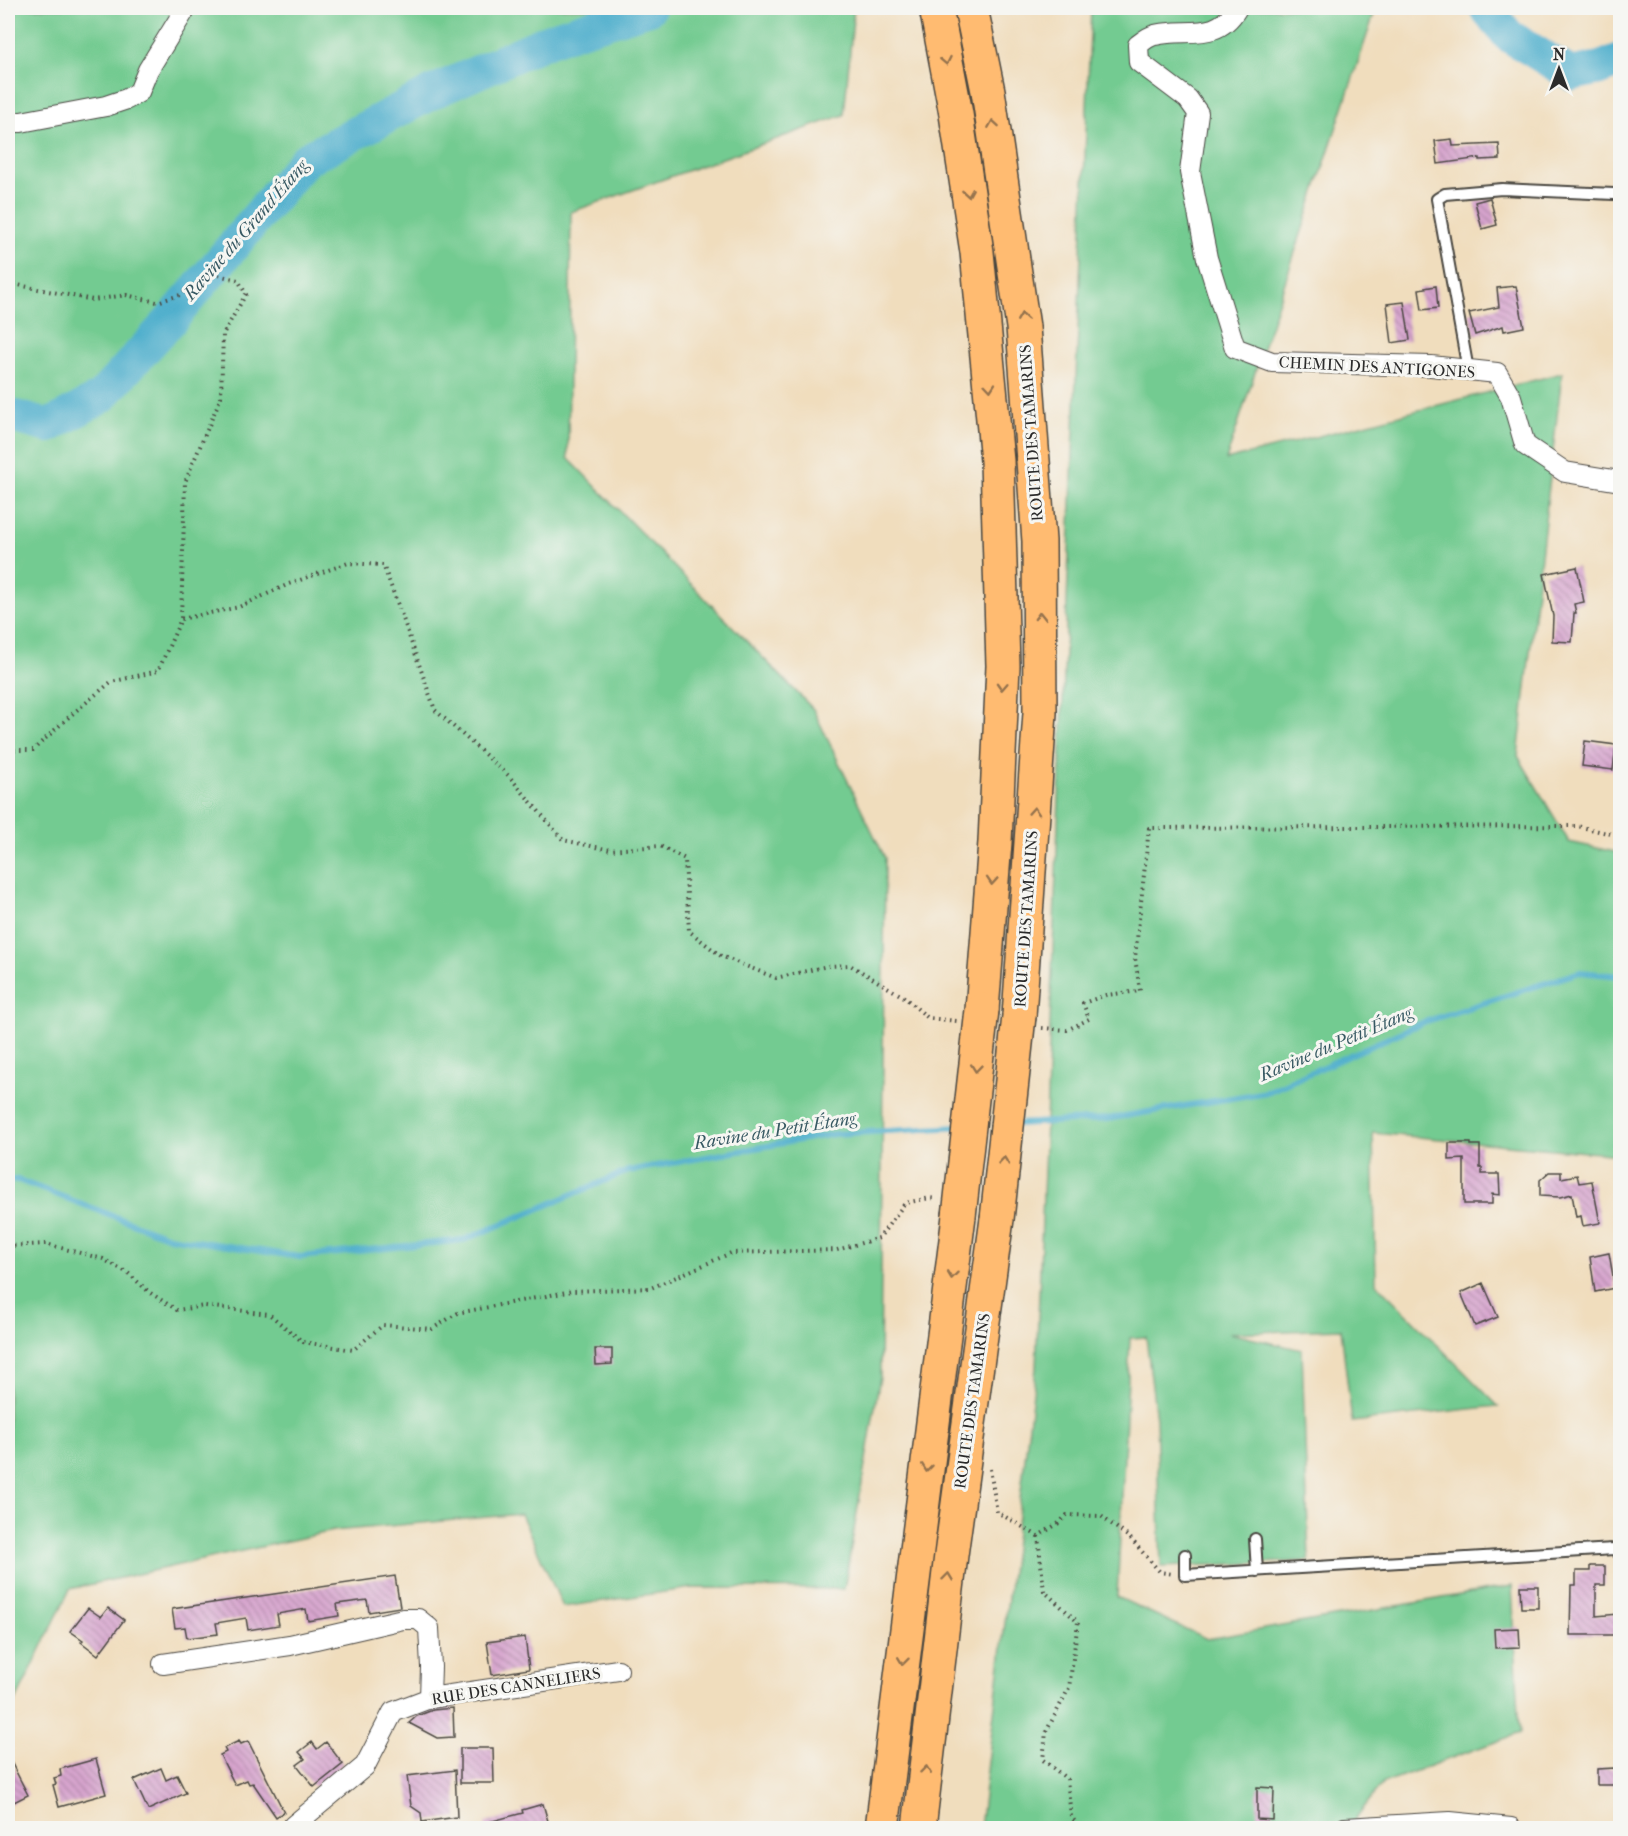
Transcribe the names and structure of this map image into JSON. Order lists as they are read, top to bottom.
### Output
{
  "streets": {
    "highway": ["ROUTE DES TAMARINS"],
    "street": ["CHEMIN DES ANTIGONES", "RUE DES CANNELIERS"]
  },
  "water": ["Ravine du Grand Étang", "Ravine du Petit Étang"],
  "north": "top"
}
